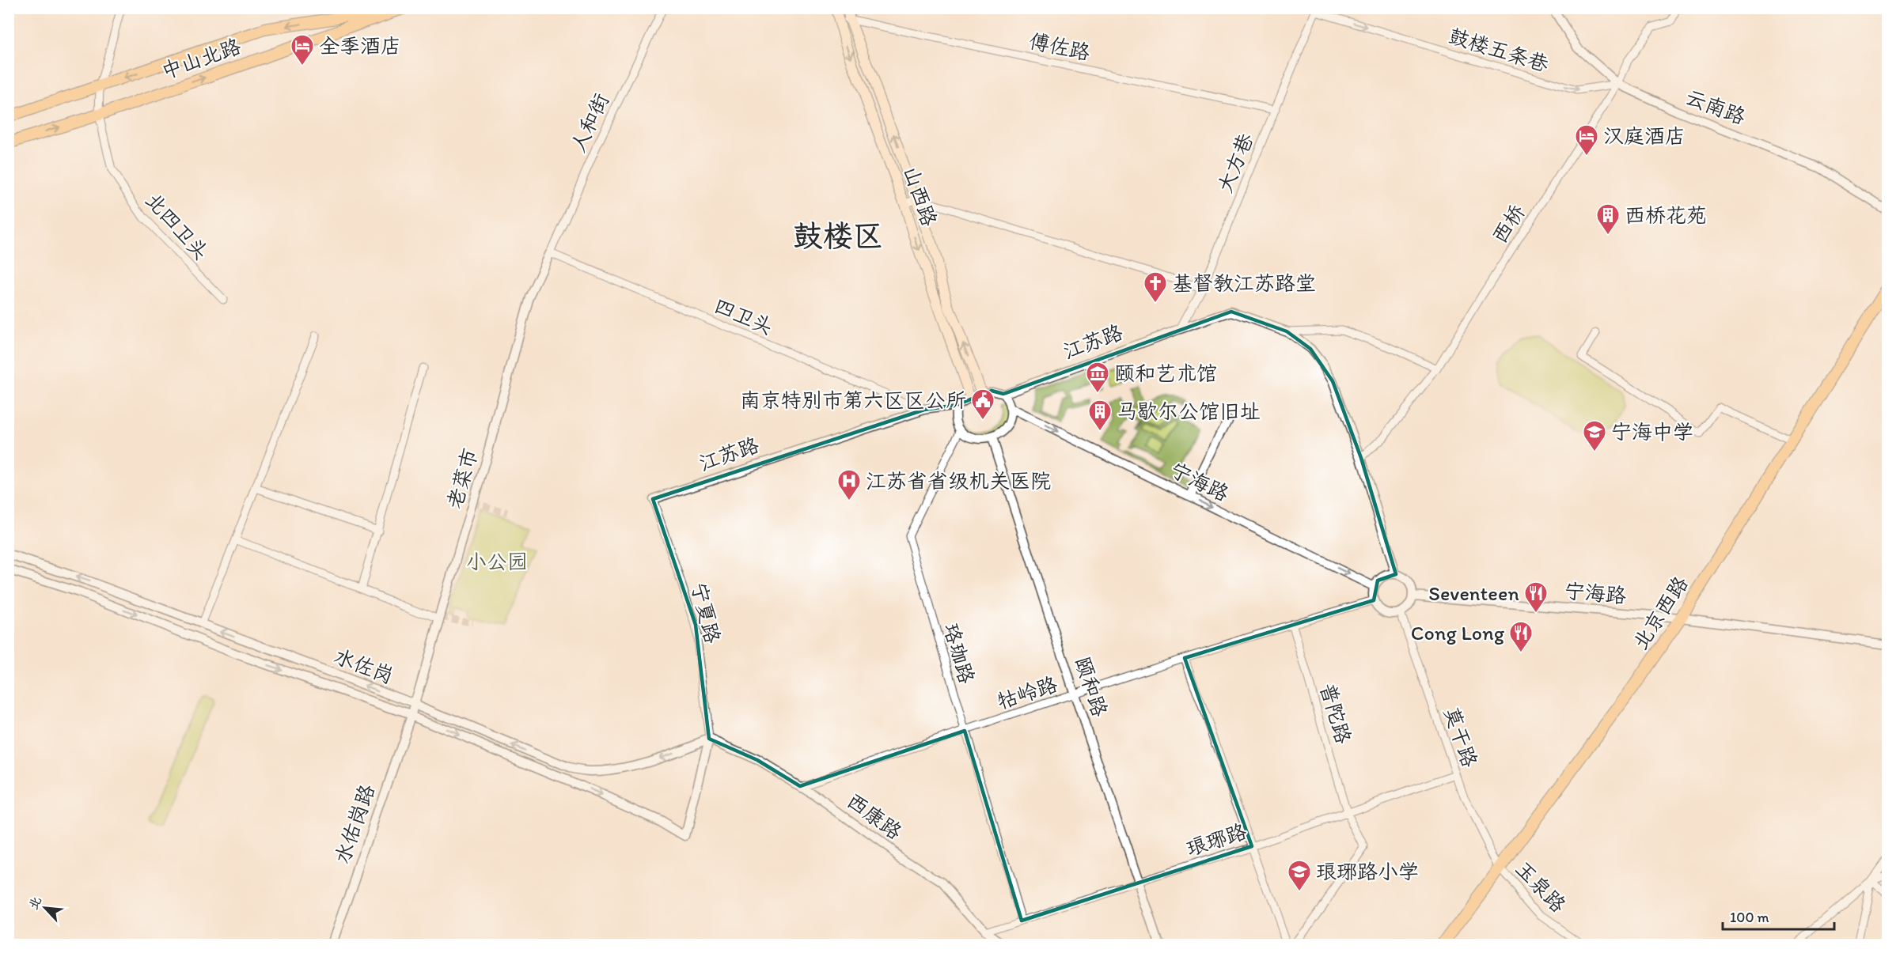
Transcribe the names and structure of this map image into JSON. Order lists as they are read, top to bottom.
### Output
{
  "streets": {
    "main road": ["中山北路", "山西路", "北京西路"],
    "street": [
      "傅佐路",
      "鼓楼五条巷",
      "云南路",
      "人和街",
      "大方巷",
      "西桥",
      "北四卫头",
      "四卫头",
      "江苏路",
      "老菜市",
      "宁海路",
      "宁夏路",
      "珞珈路",
      "水佐岗",
      "颐和路",
      "牯岭路",
      "普陀路",
      "莫干路",
      "西康路",
      "水佑岗路",
      "琅琊路",
      "玉泉路"
    ]
  },
  "crossings": [
    ["傅佐路", "大方巷"],
    ["傅佐路", "山西路"],
    ["鼓楼五条巷", "云南路"],
    ["鼓楼五条巷", "大方巷"],
    ["鼓楼五条巷", "西桥"],
    ["中山北路", "北四卫头"],
    ["云南路", "西桥"],
    ["人和街", "四卫头"],
    ["人和街", "老菜市"],
    ["大方巷", "江苏路"],
    ["山西路", "江苏路"],
    ["山西路", "宁海路"],
    ["山西路", "珞珈路"],
    ["山西路", "颐和路"],
    ["西桥", "江苏路"],
    ["四卫头", "江苏路"],
    ["四卫头", "老菜市"],
    ["江苏路", "宁海路"],
    ["江苏路", "宁夏路"],
    ["江苏路", "珞珈路"],
    ["江苏路", "颐和路"],
    ["江苏路", "牯岭路"],
    ["江苏路", "莫干路"],
    ["老菜市", "水佐岗"],
    ["老菜市", "水佑岗路"],
    ["宁海路", "北京西路"],
    ["宁海路", "珞珈路"],
    ["宁海路", "颐和路"],
    ["宁海路", "牯岭路"],
    ["宁海路", "莫干路"],
    ["宁夏路", "水佐岗"],
    ["宁夏路", "西康路"],
    ["北京西路", "莫干路"],
    ["北京西路", "玉泉路"],
    ["珞珈路", "颐和路"],
    ["珞珈路", "牯岭路"],
    ["珞珈路", "琅琊路"],
    ["水佐岗", "西康路"],
    ["水佐岗", "水佑岗路"],
    ["颐和路", "牯岭路"],
    ["颐和路", "琅琊路"],
    ["牯岭路", "普陀路"],
    ["牯岭路", "莫干路"],
    ["牯岭路", "西康路"],
    ["普陀路", "琅琊路"],
    ["莫干路", "琅琊路"],
    ["莫干路", "玉泉路"],
    ["西康路", "琅琊路"]
  ],
  "one_way": ["鼓楼五条巷", "宁海路"],
  "districts": ["鼓楼区"],
  "parks": ["小公园"],
  "places": {
    "hotel": ["全季酒店", "汉庭酒店"],
    "building": ["西桥花苑", "马歇尔公馆旧址"],
    "church": ["基督教江苏路堂"],
    "museum": ["颐和艺术馆"],
    "public building": ["南京特别市第六区区公所"],
    "school or university": ["宁海中学", "琅琊路小学"],
    "hospital": ["江苏省省级机关医院"],
    "restaurant": ["Seventeen", "Cong Long"]
  },
  "scale_bar": "100 m",
  "north": "top left"
}
